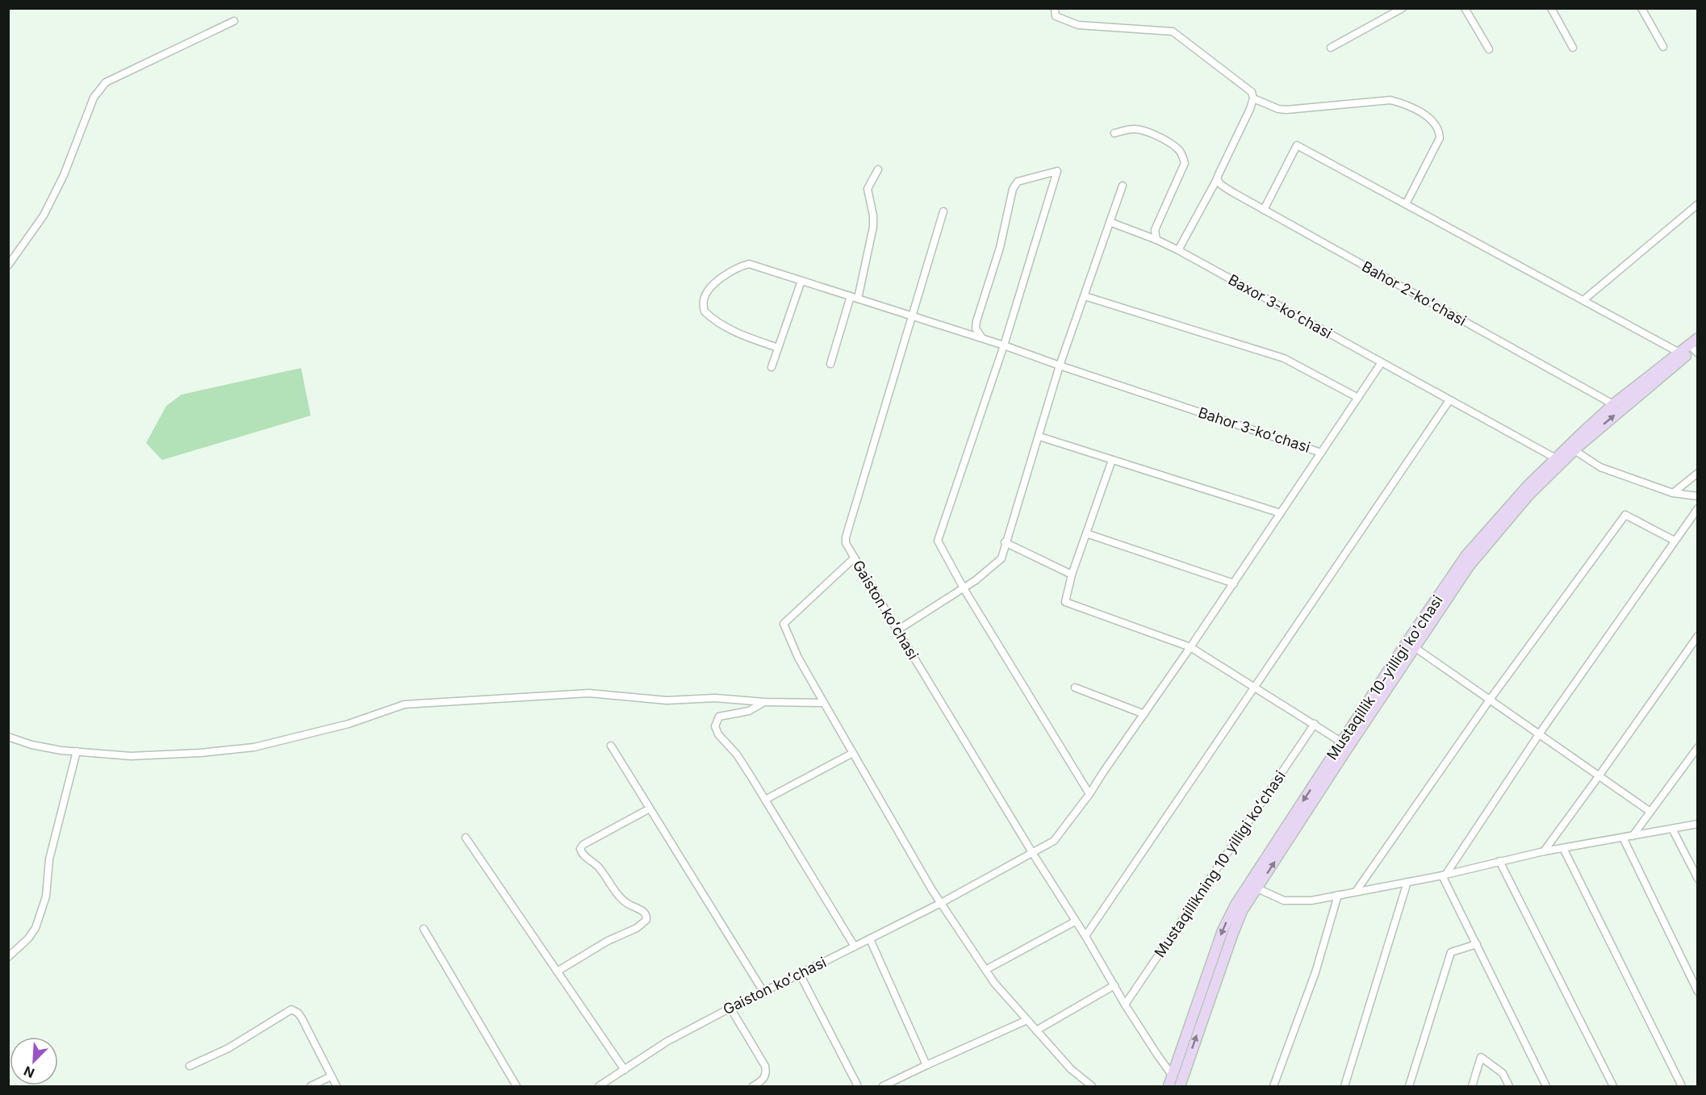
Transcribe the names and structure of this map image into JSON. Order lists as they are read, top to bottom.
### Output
{
  "streets": {
    "main road": ["Mustaqillik 10-yilligi ko'chasi"],
    "street": [
      "Bahor 2-koʻchasi",
      "Baxor 3-koʻchasi",
      "Bahor 3-koʻchasi",
      "Gaiston koʻchasi",
      "Mustaqillikning 10 yilligi koʻchasi"
    ]
  },
  "crossings": [
    ["Bahor 2-koʻchasi", "Mustaqillik 10-yilligi ko'chasi"],
    ["Baxor 3-koʻchasi", "Bahor 3-koʻchasi"],
    ["Bahor 3-koʻchasi", "Gaiston koʻchasi"],
    ["Gaiston koʻchasi", "Mustaqillik 10-yilligi ko'chasi"],
    ["Gaiston koʻchasi", "Mustaqillikning 10 yilligi koʻchasi"]
  ],
  "north": "bottom left"
}
